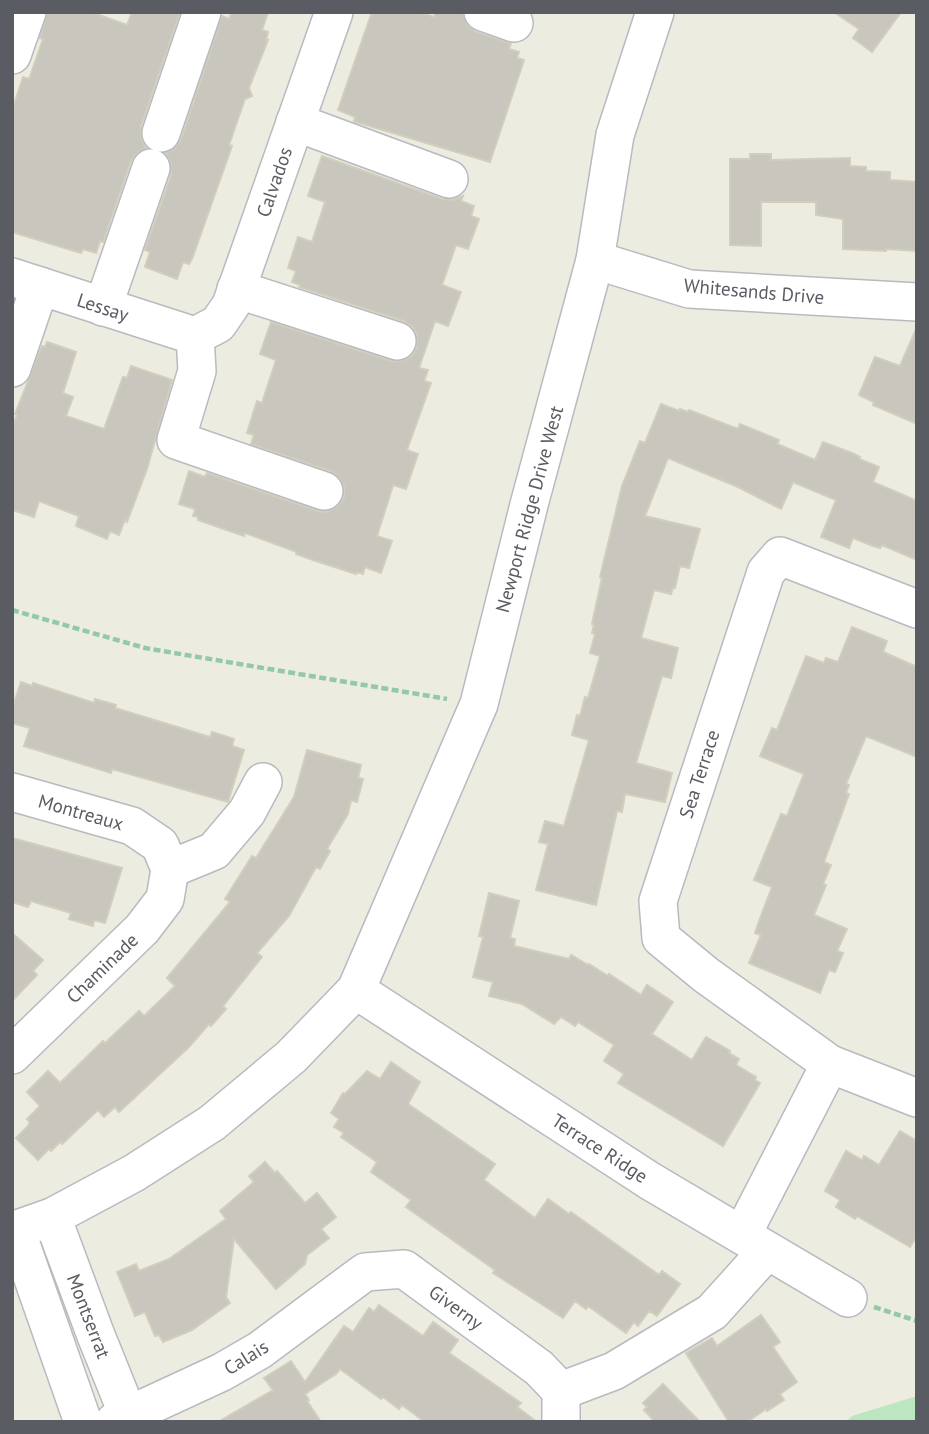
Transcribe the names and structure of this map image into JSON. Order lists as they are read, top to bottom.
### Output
{
  "streets": {
    "street": [
      "Calvados",
      "Whitesands Drive",
      "Lessay",
      "Newport Ridge Drive West",
      "Sea Terrace",
      "Montreaux",
      "Chaminade",
      "Terrace Ridge",
      "Giverny",
      "Montserrat",
      "Calais"
    ]
  },
  "crossings": [
    ["Calvados", "Lessay"],
    ["Whitesands Drive", "Newport Ridge Drive West"],
    ["Newport Ridge Drive West", "Terrace Ridge"],
    ["Montreaux", "Chaminade"],
    ["Giverny", "Calais"],
    ["Montserrat", "Calais"]
  ]
}
